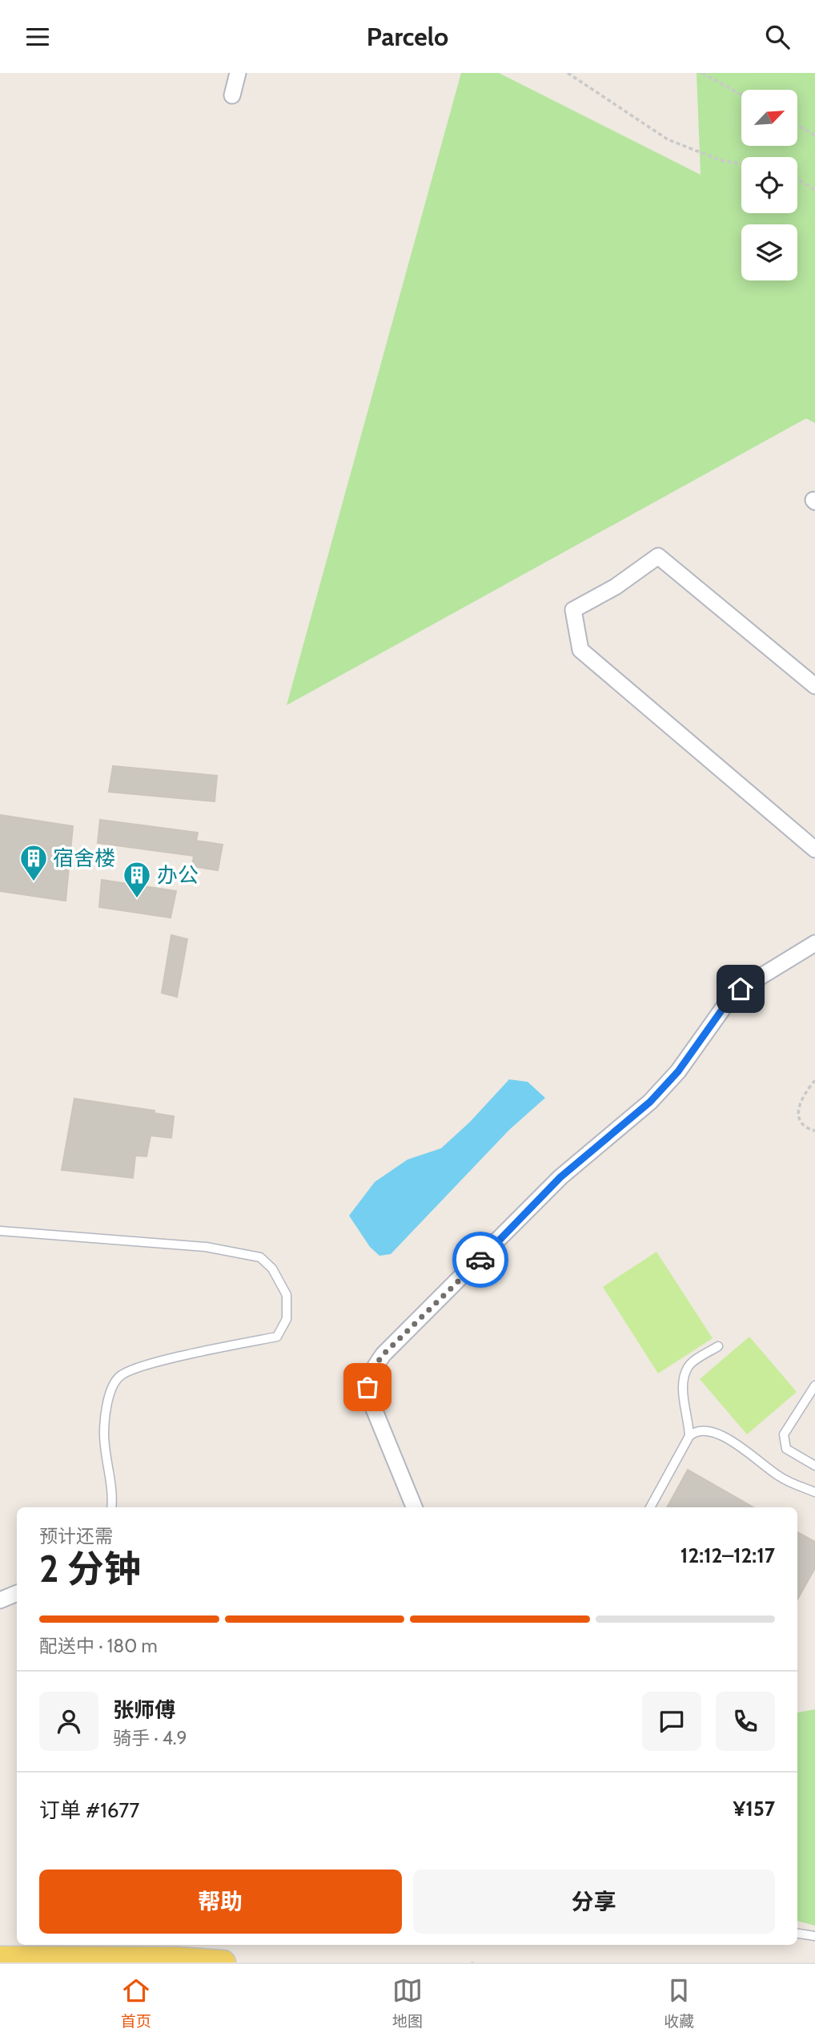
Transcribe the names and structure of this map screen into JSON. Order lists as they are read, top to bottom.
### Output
{
  "places": {
    "building": ["宿舍楼", "办公"]
  },
  "north": "top right",
  "page": {
    "header": "Parcelo",
    "heading": ["2 分钟", "预计还需", "12:12–12:17"],
    "panel": [
      "张师傅",
      "骑手 · 4.9",
      "订单 #1677",
      "¥157"
    ],
    "bar": "配送中 · 180 m",
    "buttons": ["帮助", "分享"],
    "tabs": ["首页", "地图", "收藏"]
  }
}
